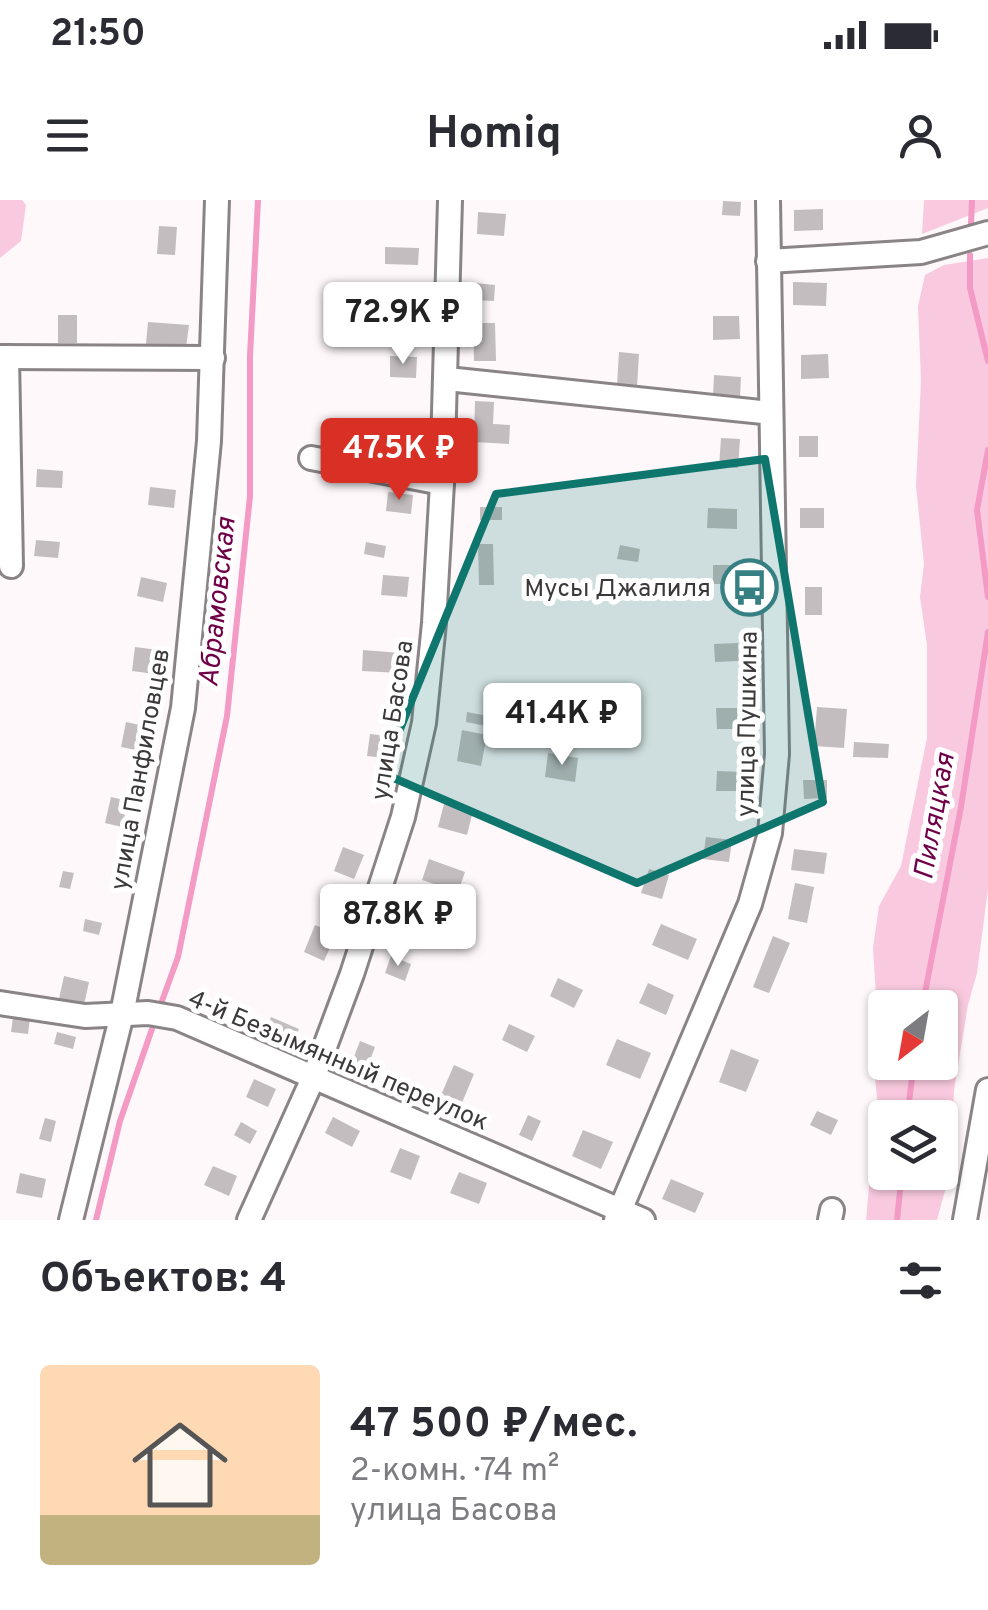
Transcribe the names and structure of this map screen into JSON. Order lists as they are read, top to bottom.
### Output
{
  "streets": {
    "street": [
      "улица Басова",
      "улица Пушкина",
      "улица Панфиловцев",
      "4-й Безымянный переулок"
    ]
  },
  "crossings": [
    ["улица Басова", "4-й Безымянный переулок"],
    ["улица Пушкина", "4-й Безымянный переулок"],
    ["улица Панфиловцев", "4-й Безымянный переулок"]
  ],
  "water": ["Абрамовская", "Пиляцкая"],
  "places": {
    "bus stop": ["Мусы Джалиля"]
  },
  "north": "bottom left",
  "page": {
    "status": "21:50",
    "header": "Homiq",
    "price": [
      "72.9K ₽",
      "47.5K ₽",
      "41.4K ₽",
      "87.8K ₽"
    ],
    "heading": "Объектов: 4",
    "list": [
      {
        "name": "47 500 ₽/мес.",
        "note": "2-комн. · 74 m² · улица Басова"
      }
    ]
  }
}
